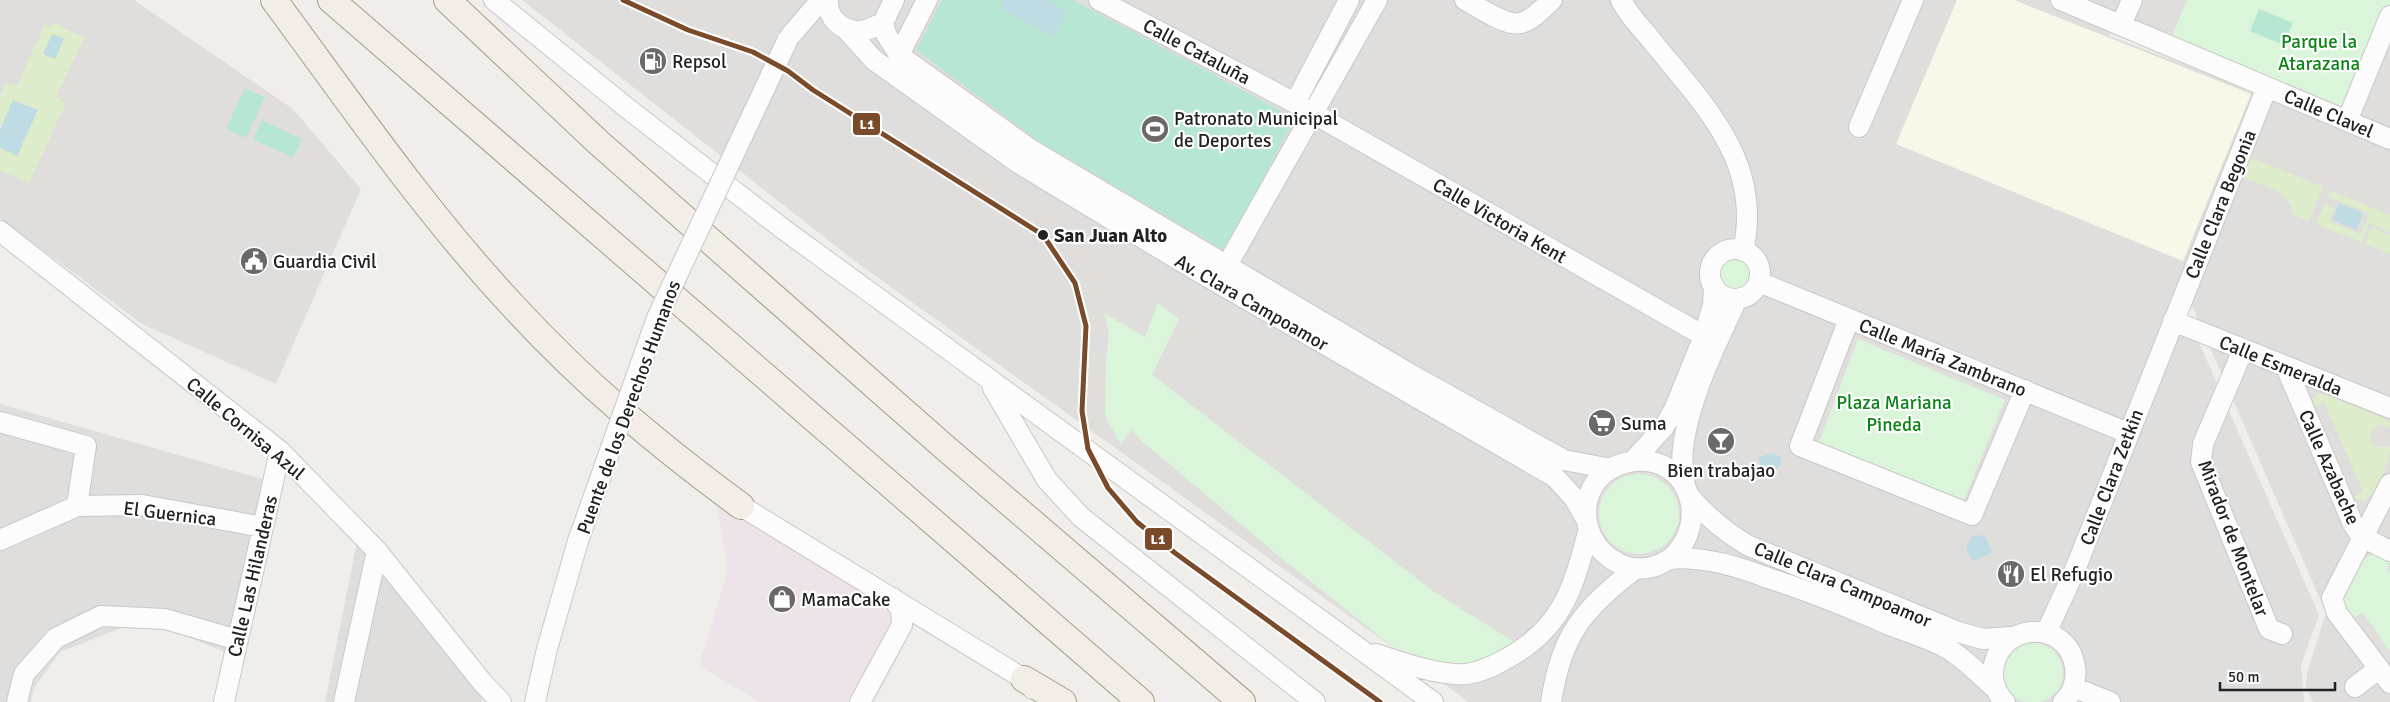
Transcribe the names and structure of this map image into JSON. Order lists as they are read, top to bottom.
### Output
{
  "streets": {
    "street": [
      "Calle Cataluña",
      "Calle Clavel",
      "Calle Clara Begonia",
      "Calle Victoria Kent",
      "Av. Clara Campoamor",
      "Calle María Zambrano",
      "Calle Esmeralda",
      "Puente de los Derechos Humanos",
      "Calle Cornisa Azul",
      "Calle Azabache",
      "Calle Clara Zetkin",
      "El Guernica",
      "Mirador de Montelar",
      "Calle Las Hilanderas",
      "Calle Clara Campoamor"
    ]
  },
  "crossings": [
    ["Calle Cataluña", "Calle Victoria Kent"],
    ["Calle Clavel", "Calle Clara Begonia"],
    ["Calle Clara Begonia", "Calle Esmeralda"],
    ["Calle Clara Begonia", "Calle Clara Zetkin"],
    ["Av. Clara Campoamor", "Calle Clara Campoamor"],
    ["Calle María Zambrano", "Calle Clara Zetkin"],
    ["Calle Esmeralda", "Calle Azabache"],
    ["Calle Esmeralda", "Calle Clara Zetkin"],
    ["Calle Esmeralda", "Mirador de Montelar"],
    ["Calle Cornisa Azul", "Calle Las Hilanderas"],
    ["Calle Clara Zetkin", "Calle Clara Campoamor"],
    ["El Guernica", "Calle Las Hilanderas"]
  ],
  "parks": ["Parque la Atarazana", "Plaza Mariana Pineda"],
  "places": {
    "fuel station": ["Repsol"],
    "sports": ["Patronato Municipal de Deportes"],
    "other": ["San Juan Alto"],
    "public building": ["Guardia Civil"],
    "supermarket": ["Suma"],
    "bar": ["Bien trabajao"],
    "restaurant": ["El Refugio"],
    "shop": ["MamaCake"]
  },
  "lines": ["transit line L1"],
  "scale_bar": "50 m"
}
